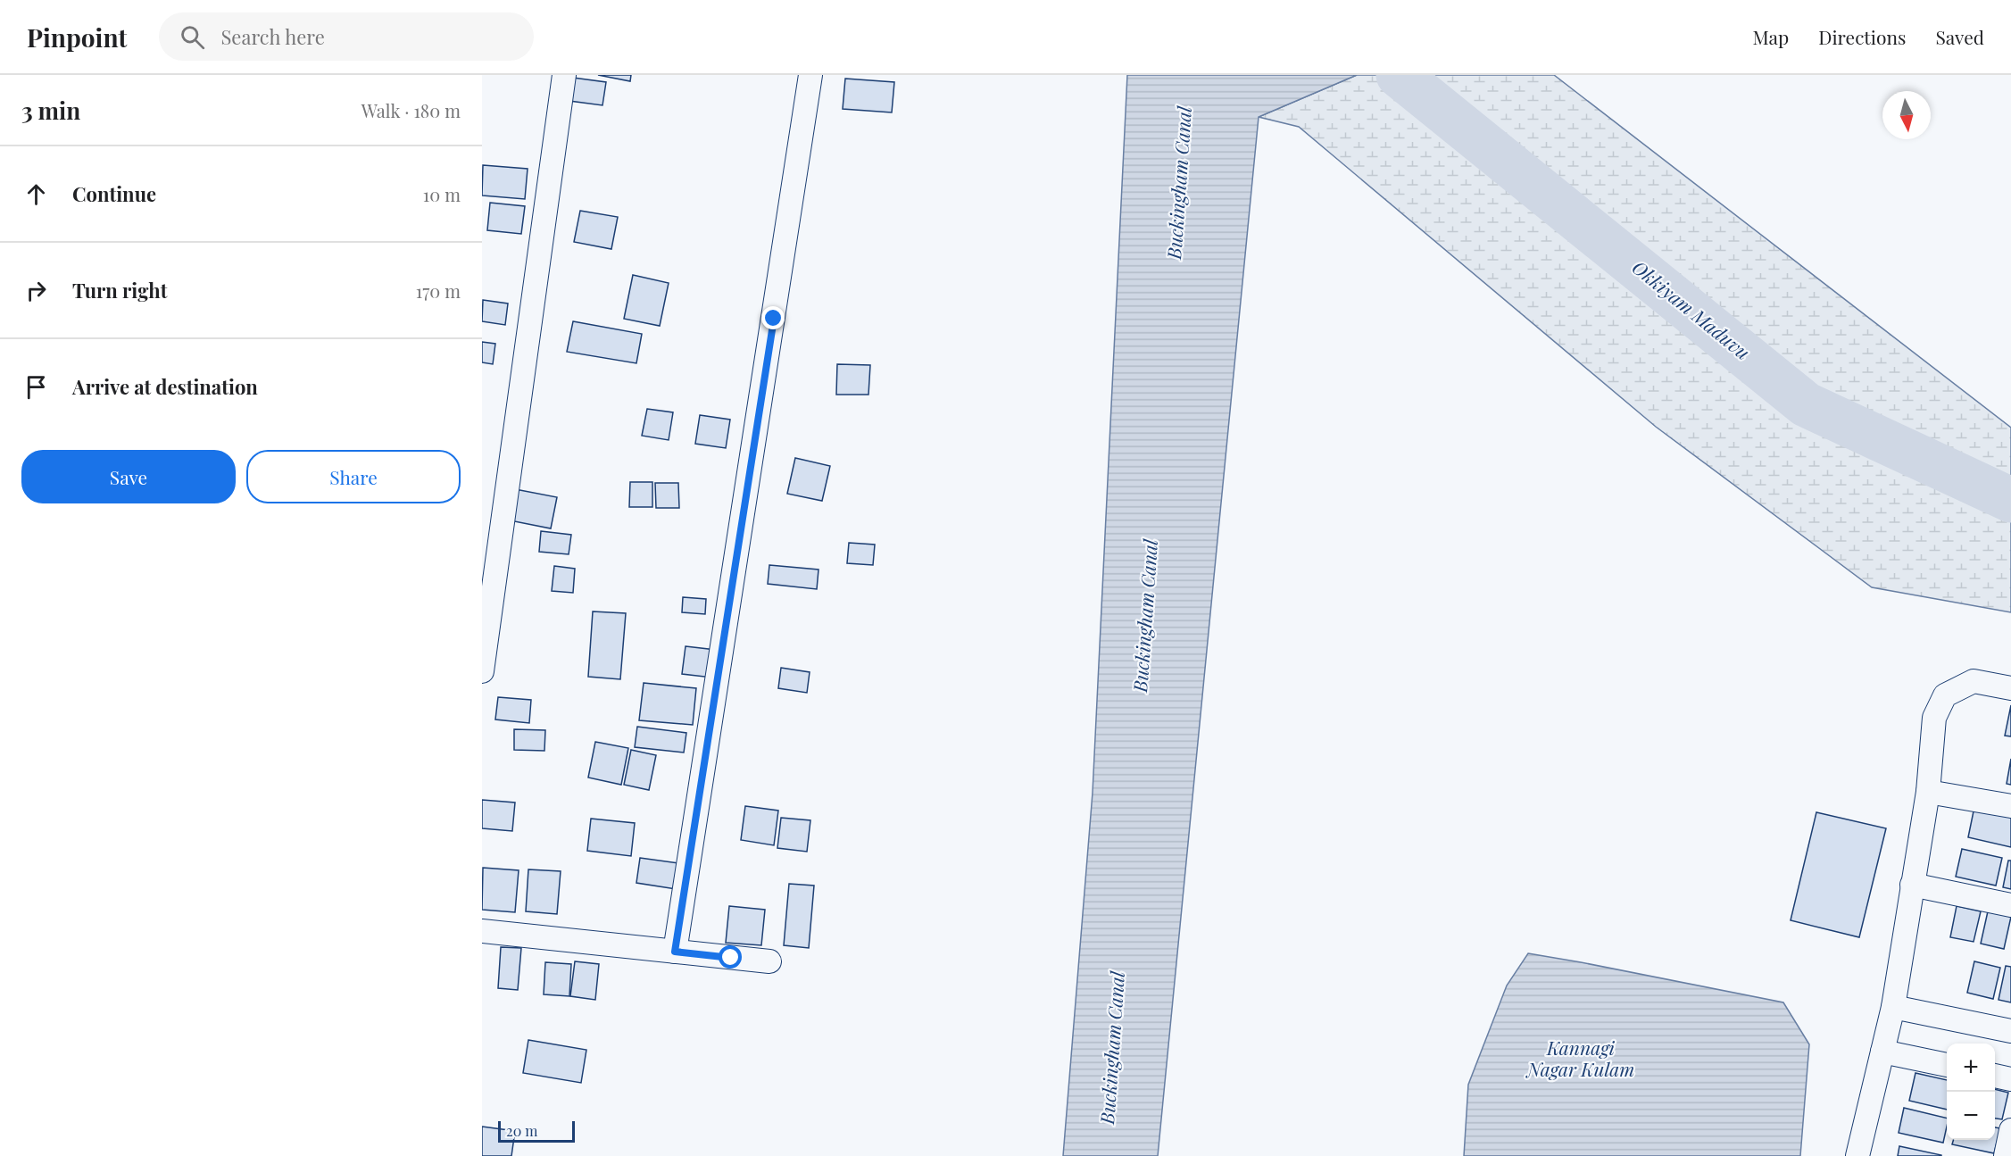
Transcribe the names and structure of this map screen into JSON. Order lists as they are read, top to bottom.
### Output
{
  "water": ["Buckingham Canal", "Okkiyam Maduvu", "Kannagi Nagar Kulam"],
  "scale_bar": "20 m",
  "north": "bottom",
  "page": {
    "header": "Pinpoint",
    "search": "Search here",
    "nav": ["Map", "Directions", "Saved"],
    "heading": ["3 min", "Walk · 180 m"],
    "list": [
      ["Continue", "10 m"],
      ["Turn right", "170 m"],
      "Arrive at destination"
    ],
    "buttons": ["Save", "Share"],
    "map_buttons": ["+", "−"],
    "scale": "20 m"
  }
}
